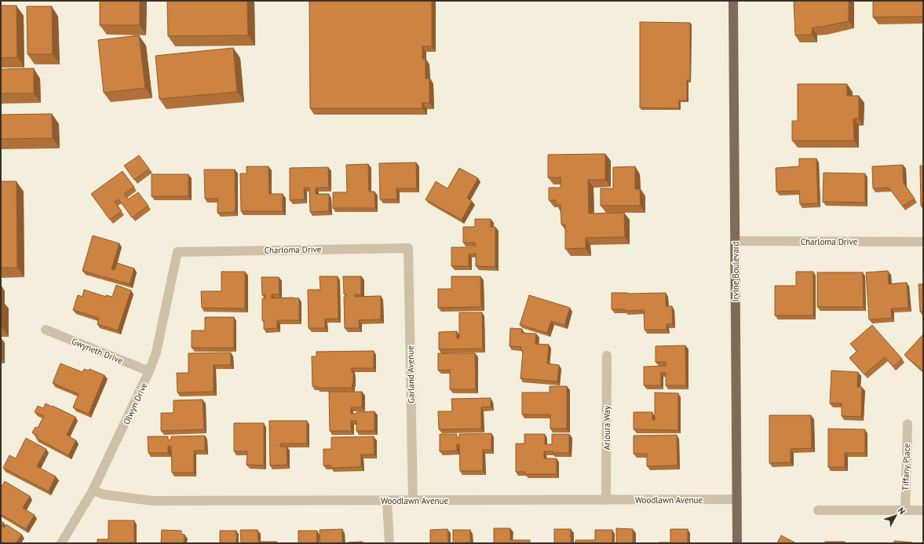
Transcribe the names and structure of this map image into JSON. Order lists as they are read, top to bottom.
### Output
{
  "streets": {
    "main road": ["Irvine Boulevard"],
    "street": [
      "Charloma Drive",
      "Gwyneth Drive",
      "Garland Avenue",
      "Olwyn Drive",
      "Arloura Way",
      "Tiffany Place",
      "Woodlawn Avenue"
    ]
  },
  "crossings": [
    ["Charloma Drive", "Irvine Boulevard"],
    ["Charloma Drive", "Garland Avenue"],
    ["Charloma Drive", "Olwyn Drive"],
    ["Irvine Boulevard", "Woodlawn Avenue"],
    ["Gwyneth Drive", "Olwyn Drive"],
    ["Garland Avenue", "Woodlawn Avenue"],
    ["Olwyn Drive", "Woodlawn Avenue"],
    ["Arloura Way", "Woodlawn Avenue"]
  ],
  "north": "top right"
}
